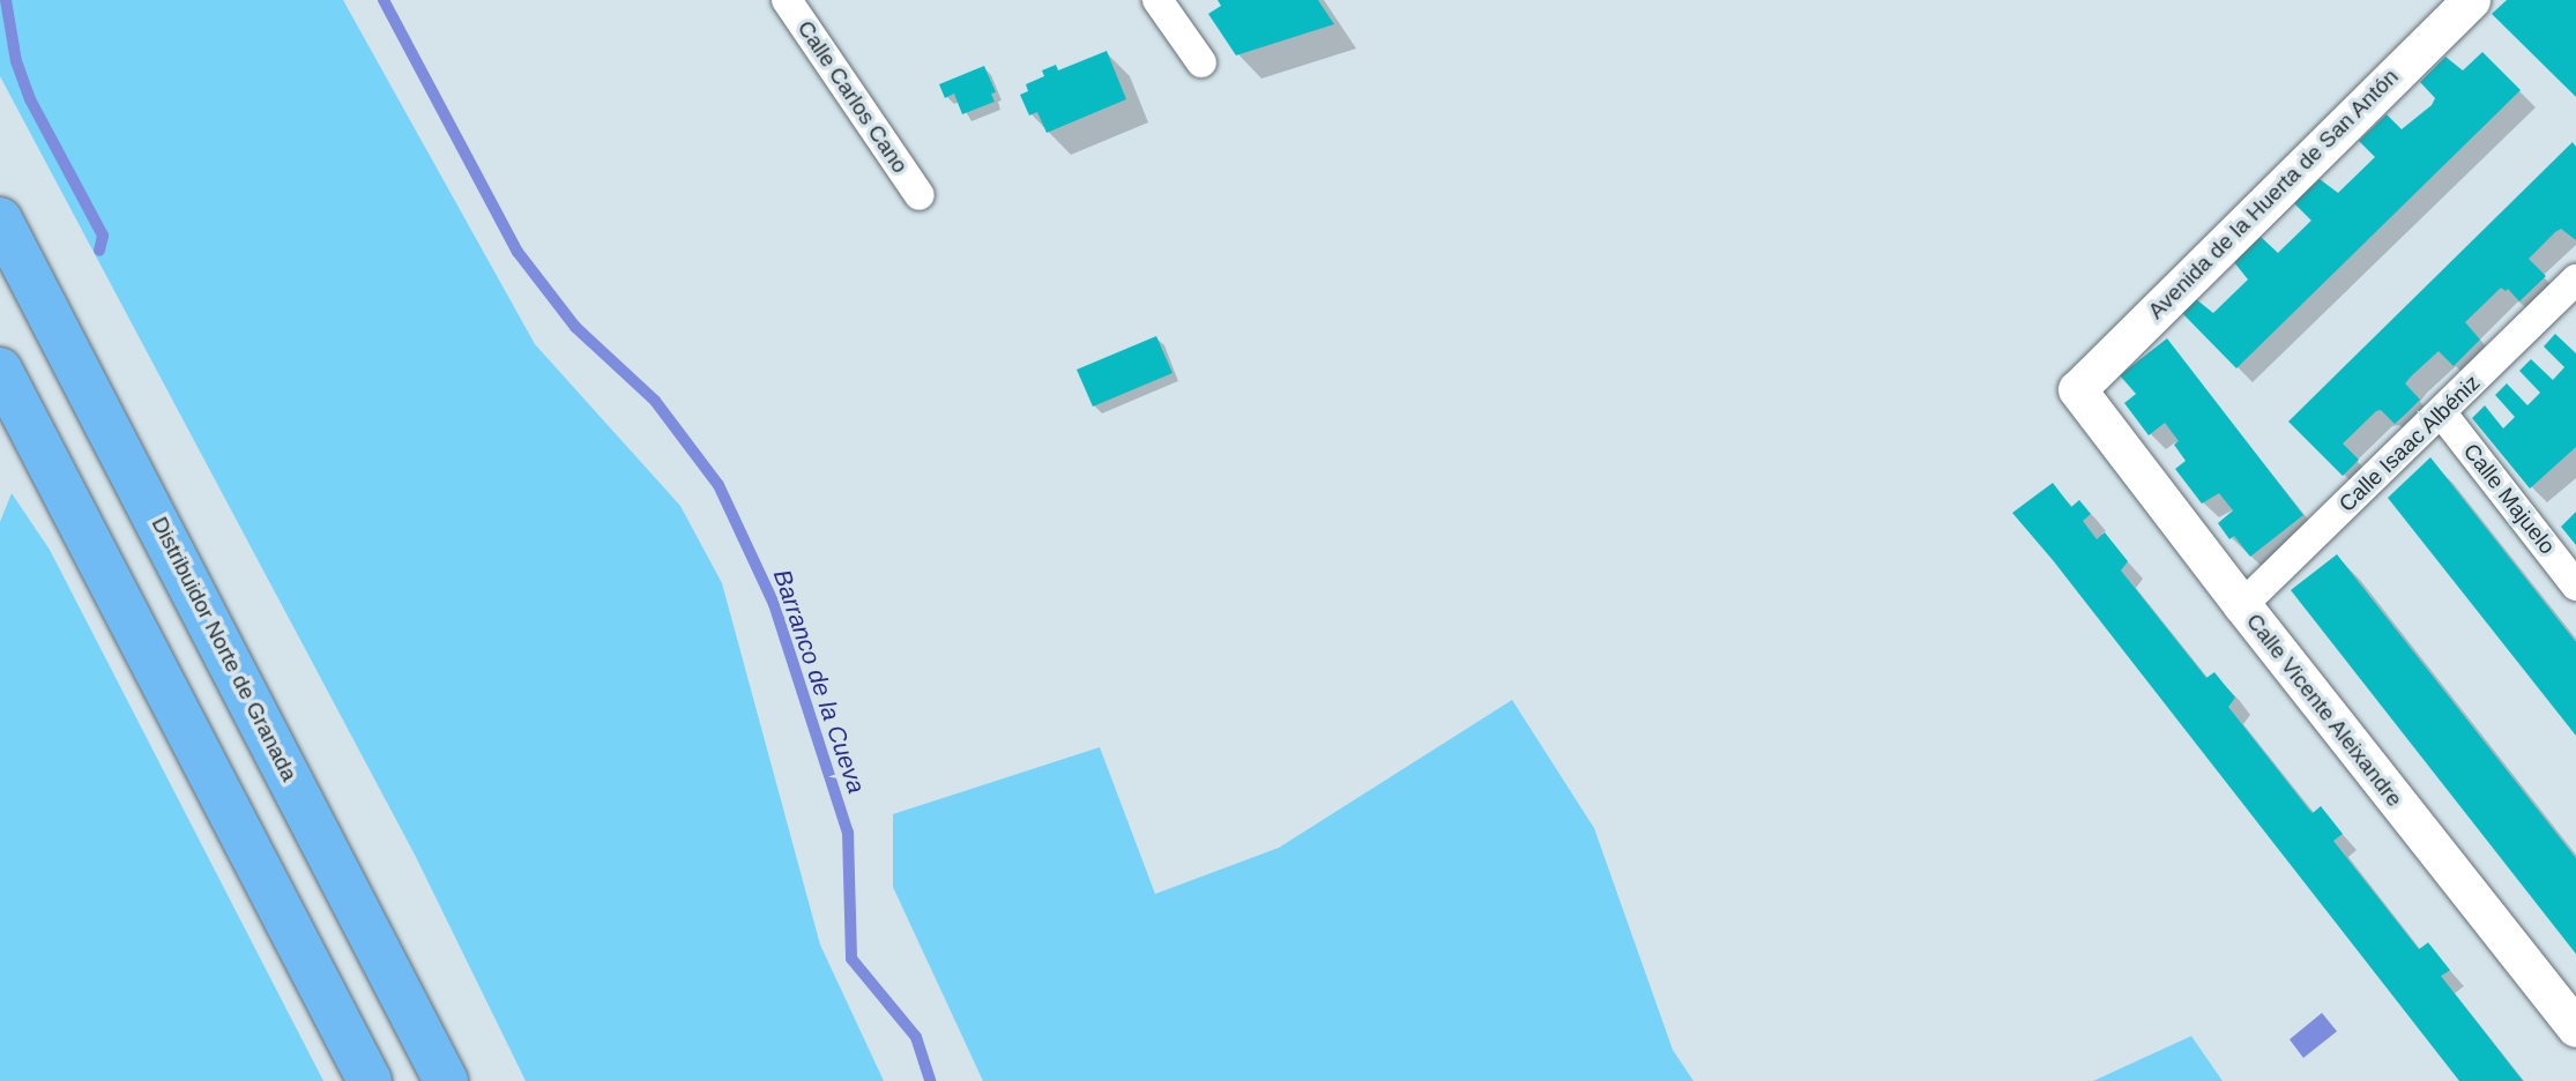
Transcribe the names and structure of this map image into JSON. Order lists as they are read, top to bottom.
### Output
{
  "streets": {
    "main road": ["Distribuidor Norte de Granada"],
    "street": [
      "Calle Carlos Cano",
      "Avenida de la Huerta de San Antón",
      "Calle Isaac Albéniz",
      "Calle Majuelo",
      "Calle Vicente Aleixandre"
    ]
  },
  "crossings": [
    ["Avenida de la Huerta de San Antón", "Calle Vicente Aleixandre"],
    ["Calle Isaac Albéniz", "Calle Majuelo"],
    ["Calle Isaac Albéniz", "Calle Vicente Aleixandre"]
  ],
  "water": ["Barranco de la Cueva"]
}
